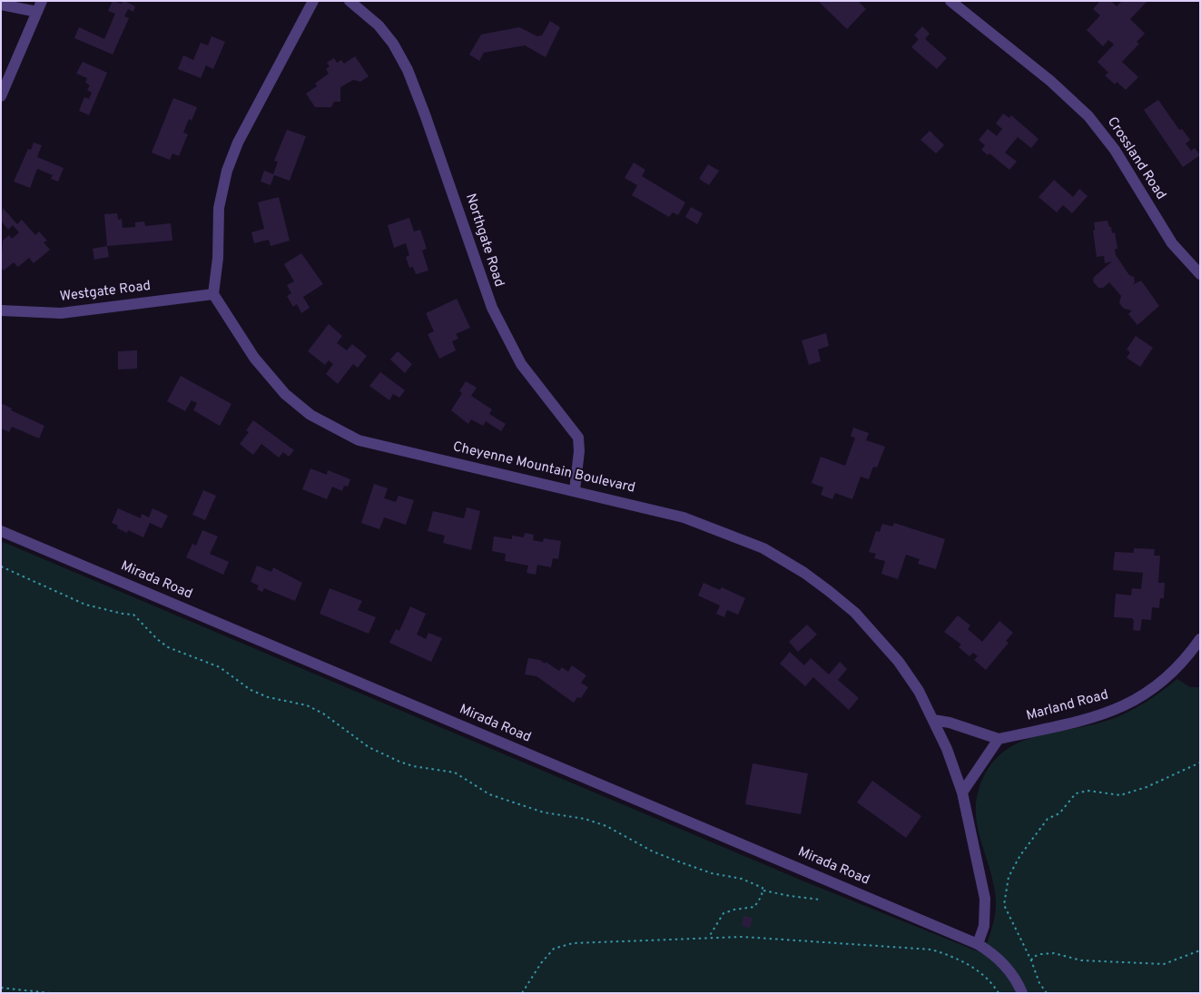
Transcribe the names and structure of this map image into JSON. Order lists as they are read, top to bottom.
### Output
{
  "streets": {
    "street": [
      "Crossland Road",
      "Northgate Road",
      "Westgate Road",
      "Cheyenne Mountain Boulevard",
      "Mirada Road",
      "Marland Road"
    ]
  },
  "crossings": [
    ["Northgate Road", "Cheyenne Mountain Boulevard"],
    ["Westgate Road", "Cheyenne Mountain Boulevard"],
    ["Cheyenne Mountain Boulevard", "Mirada Road"]
  ]
}
